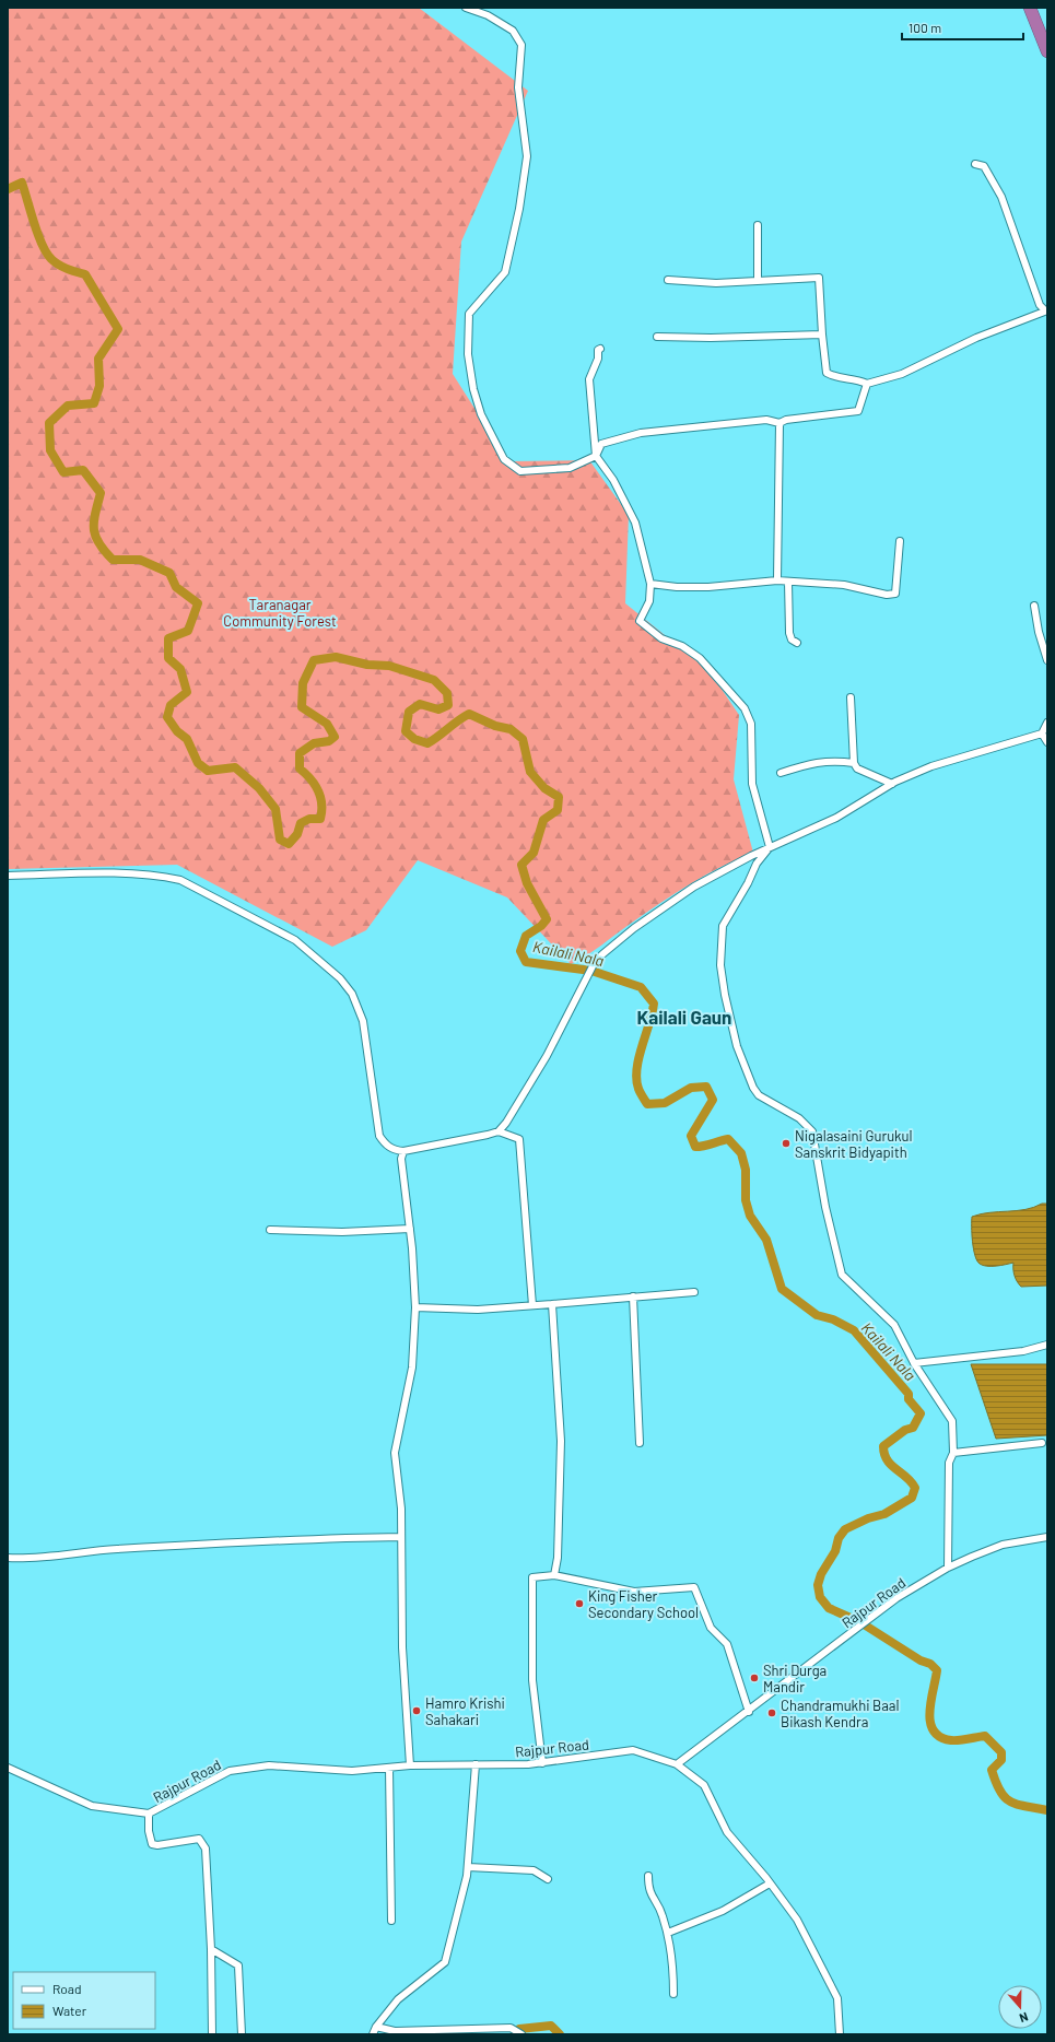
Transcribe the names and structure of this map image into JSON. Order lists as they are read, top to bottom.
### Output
{
  "streets": {
    "street": ["Rajpur Road"]
  },
  "districts": ["Kailali Gaun"],
  "water": ["Kailali Nala"],
  "parks": ["Taranagar Community Forest"],
  "places": [
    "Nigalasaini Gurukul Sanskrit Bidyapith",
    "King Fisher Secondary School",
    "Shri Durga Mandir",
    "Hamro Krishi Sahakari",
    "Chandramukhi Baal Bikash Kendra"
  ],
  "legend": ["Road", "Water"],
  "scale_bar": "100 m",
  "north": "bottom"
}
